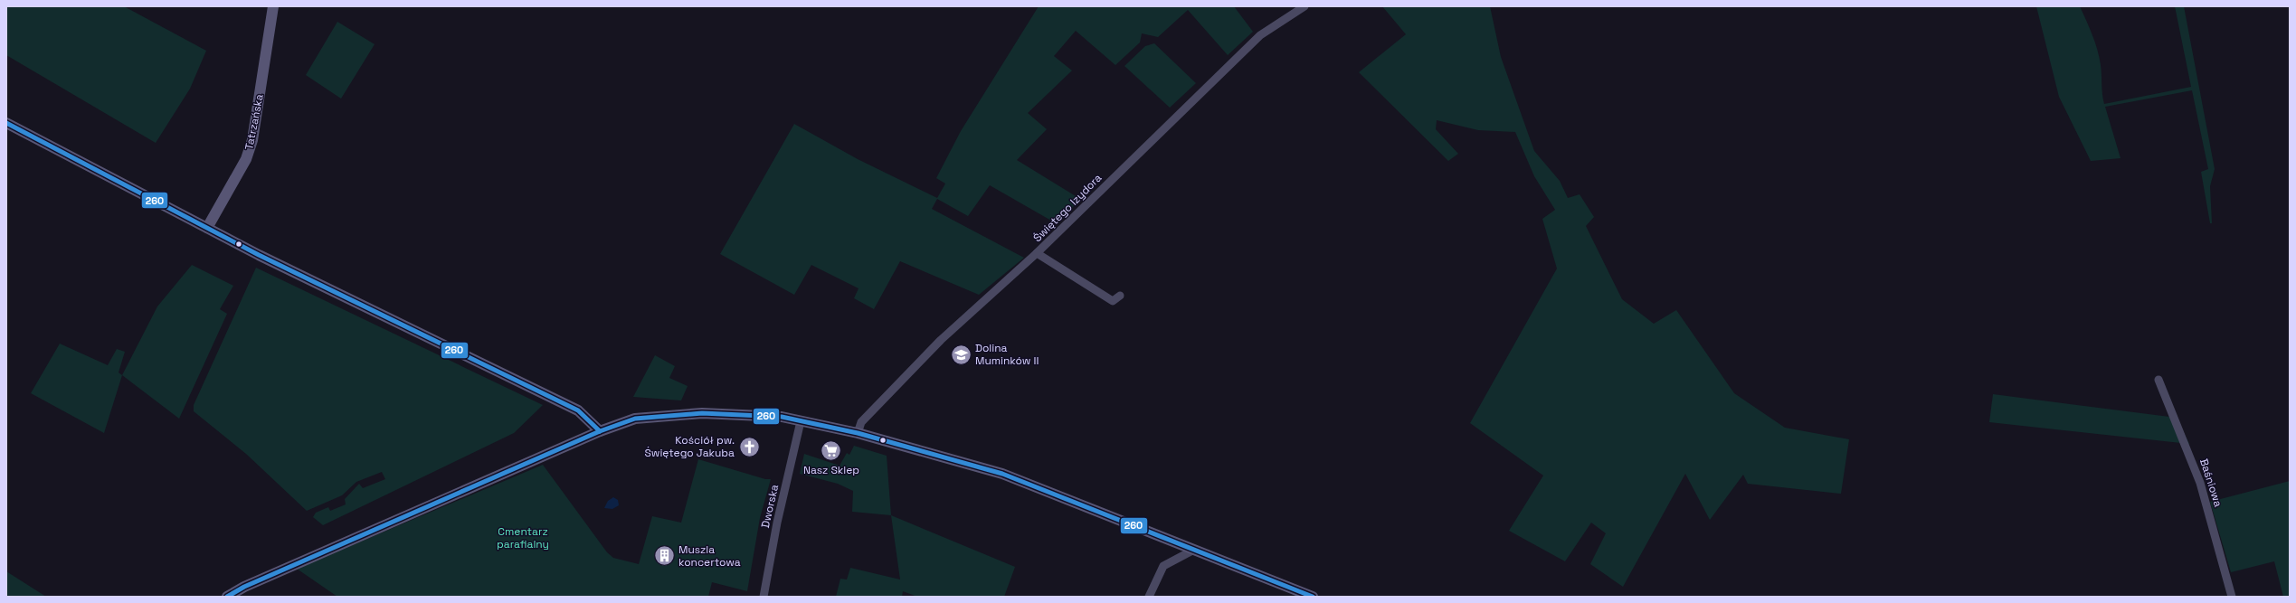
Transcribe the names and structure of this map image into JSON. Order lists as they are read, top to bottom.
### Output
{
  "streets": {
    "street": [
      "Tatrzańska",
      "Świętego Izydora",
      "Baśniowa",
      "Dworska"
    ]
  },
  "parks": ["Cmentarz parafialny"],
  "places": {
    "school or university": ["Dolina Muminków II"],
    "church": ["Kościół pw. Świętego Jakuba"],
    "supermarket": ["Nasz Sklep"],
    "building": ["Muszla koncertowa"]
  },
  "lines": ["transit line 260"]
}
